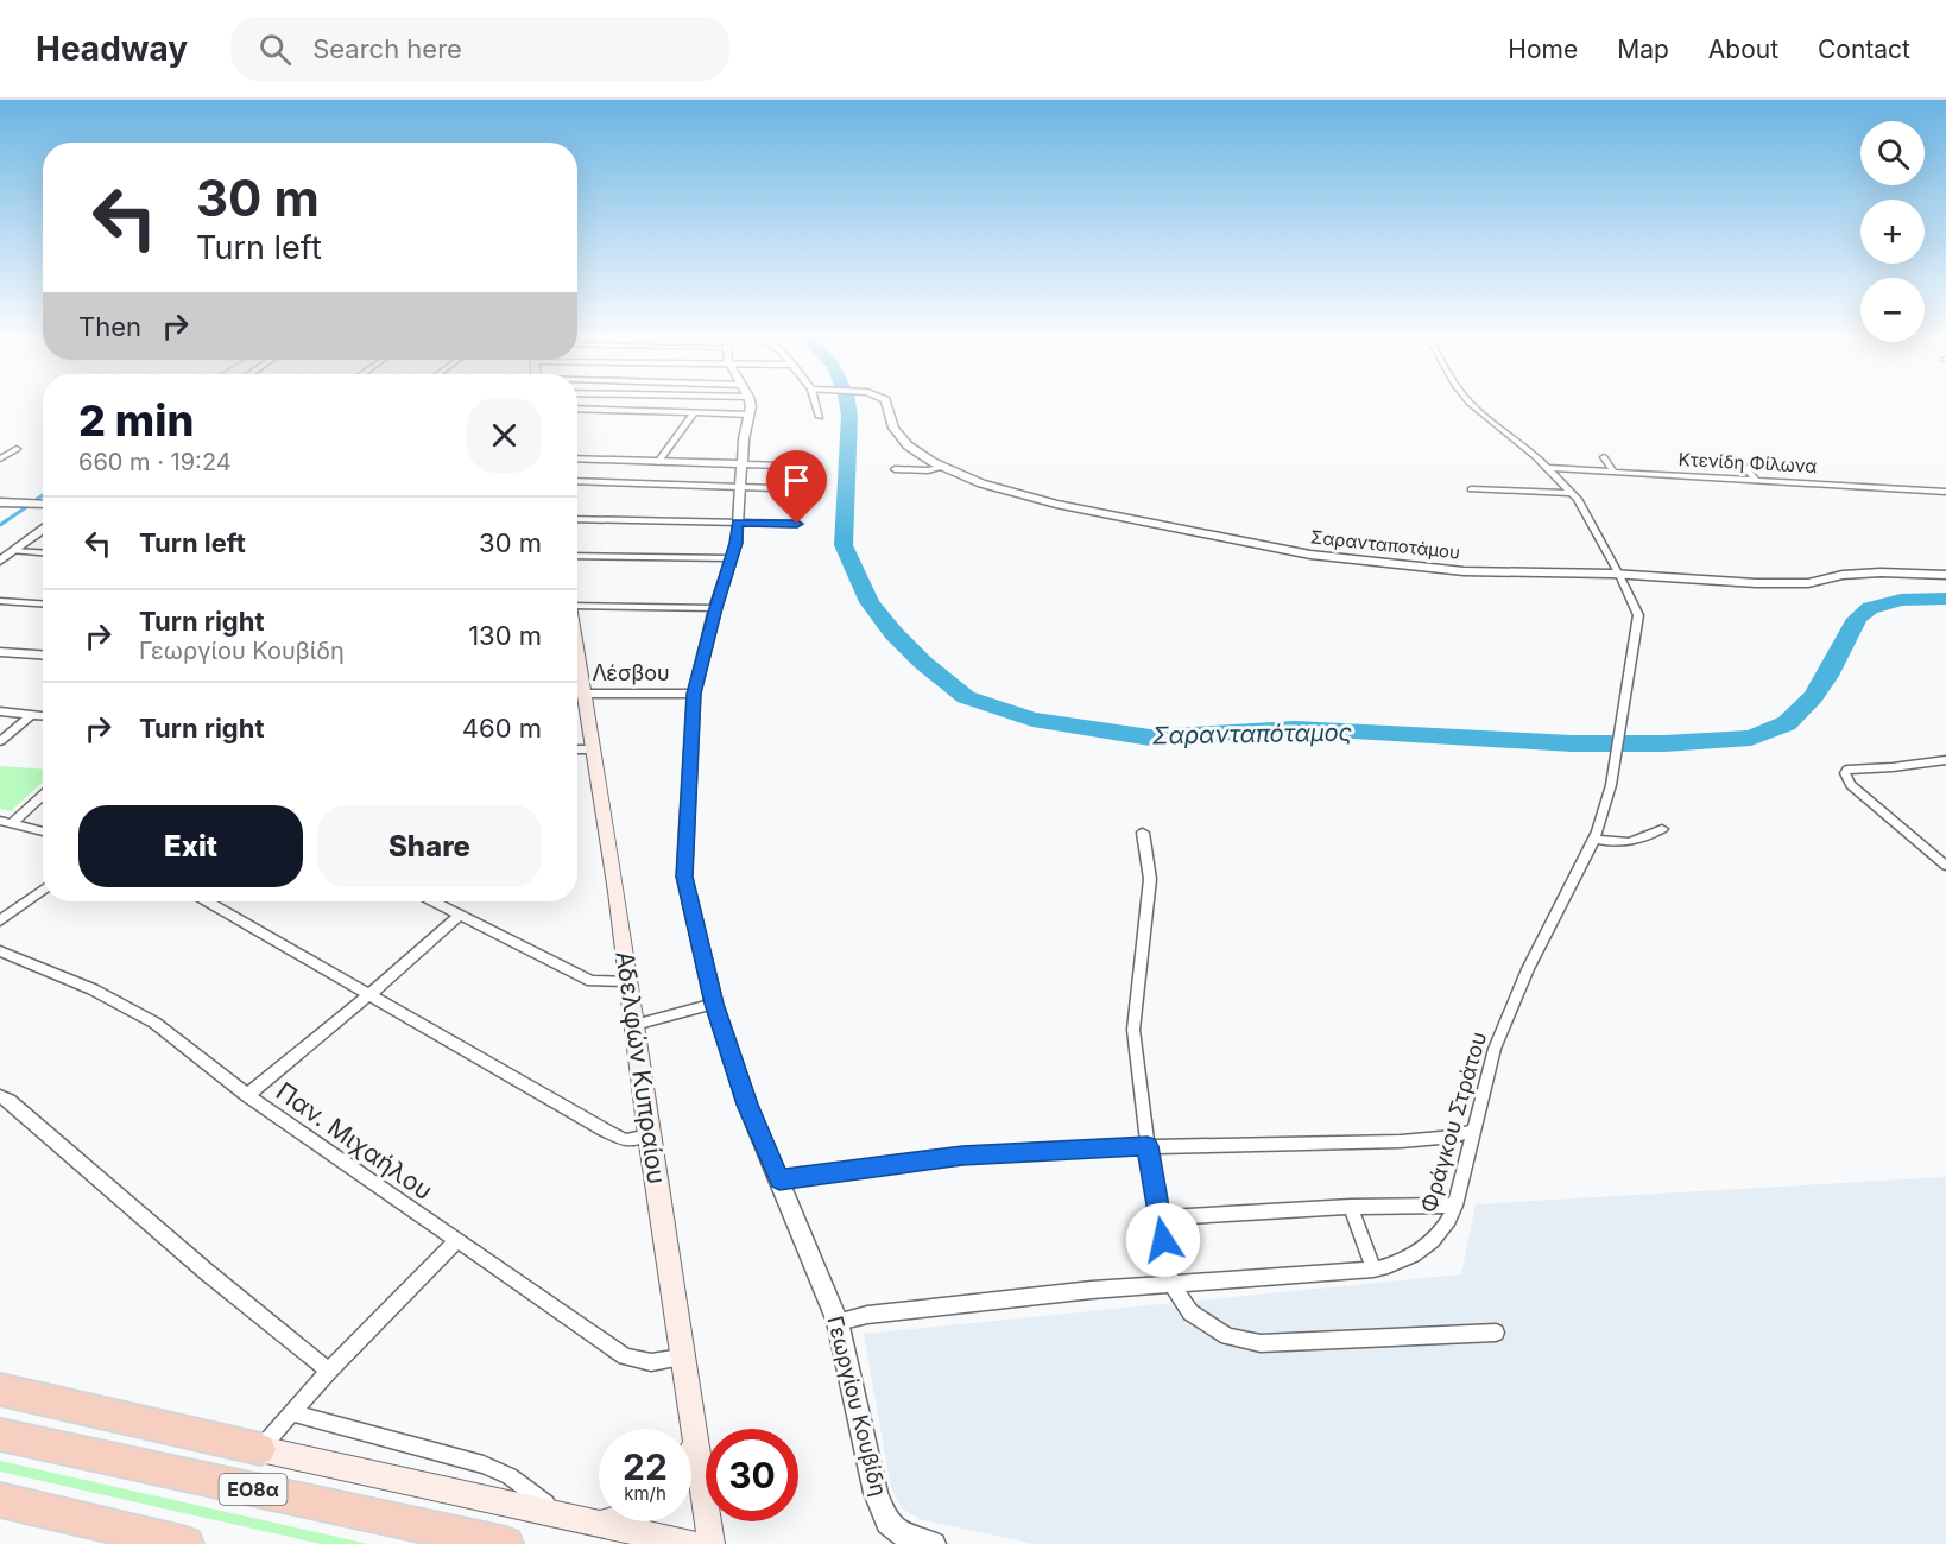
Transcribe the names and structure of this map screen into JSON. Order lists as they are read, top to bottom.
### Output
{
  "streets": {
    "highway": ["ΕΟ8α"],
    "main road": ["Αδελφών Κυπραίου"],
    "street": [
      "Κτενίδη Φίλωνα",
      "Σαρανταποτάμου",
      "Λέσβου",
      "Φράγκου Στράτου",
      "Παν. Μιχαήλου",
      "Γεωργίου Κουβίδη"
    ]
  },
  "crossings": [
    ["Κτενίδη Φίλωνα", "Φράγκου Στράτου"],
    ["Σαρανταποτάμου", "Φράγκου Στράτου"],
    ["Λέσβου", "Γεωργίου Κουβίδη"],
    ["Αδελφών Κυπραίου", "Παν. Μιχαήλου"],
    ["Φράγκου Στράτου", "Γεωργίου Κουβίδη"]
  ],
  "water": ["Σαρανταπόταμος"],
  "page": {
    "header": "Headway",
    "search": "Search here",
    "nav": [
      "Home",
      "Map",
      "About",
      "Contact"
    ],
    "map_buttons": ["+", "−"],
    "turn": ["30 m", "Turn left"],
    "then": "Then",
    "heading": ["2 min", "660 m · 19:24"],
    "list": [
      {
        "name": "Turn left",
        "value": "30 m"
      },
      {
        "name": "Turn right",
        "note": "Γεωργίου Κουβίδη",
        "value": "130 m"
      },
      {
        "name": "Turn right",
        "value": "460 m"
      }
    ],
    "buttons": ["Exit", "Share"],
    "speed": "22 km/h",
    "limit": "30"
  }
}
